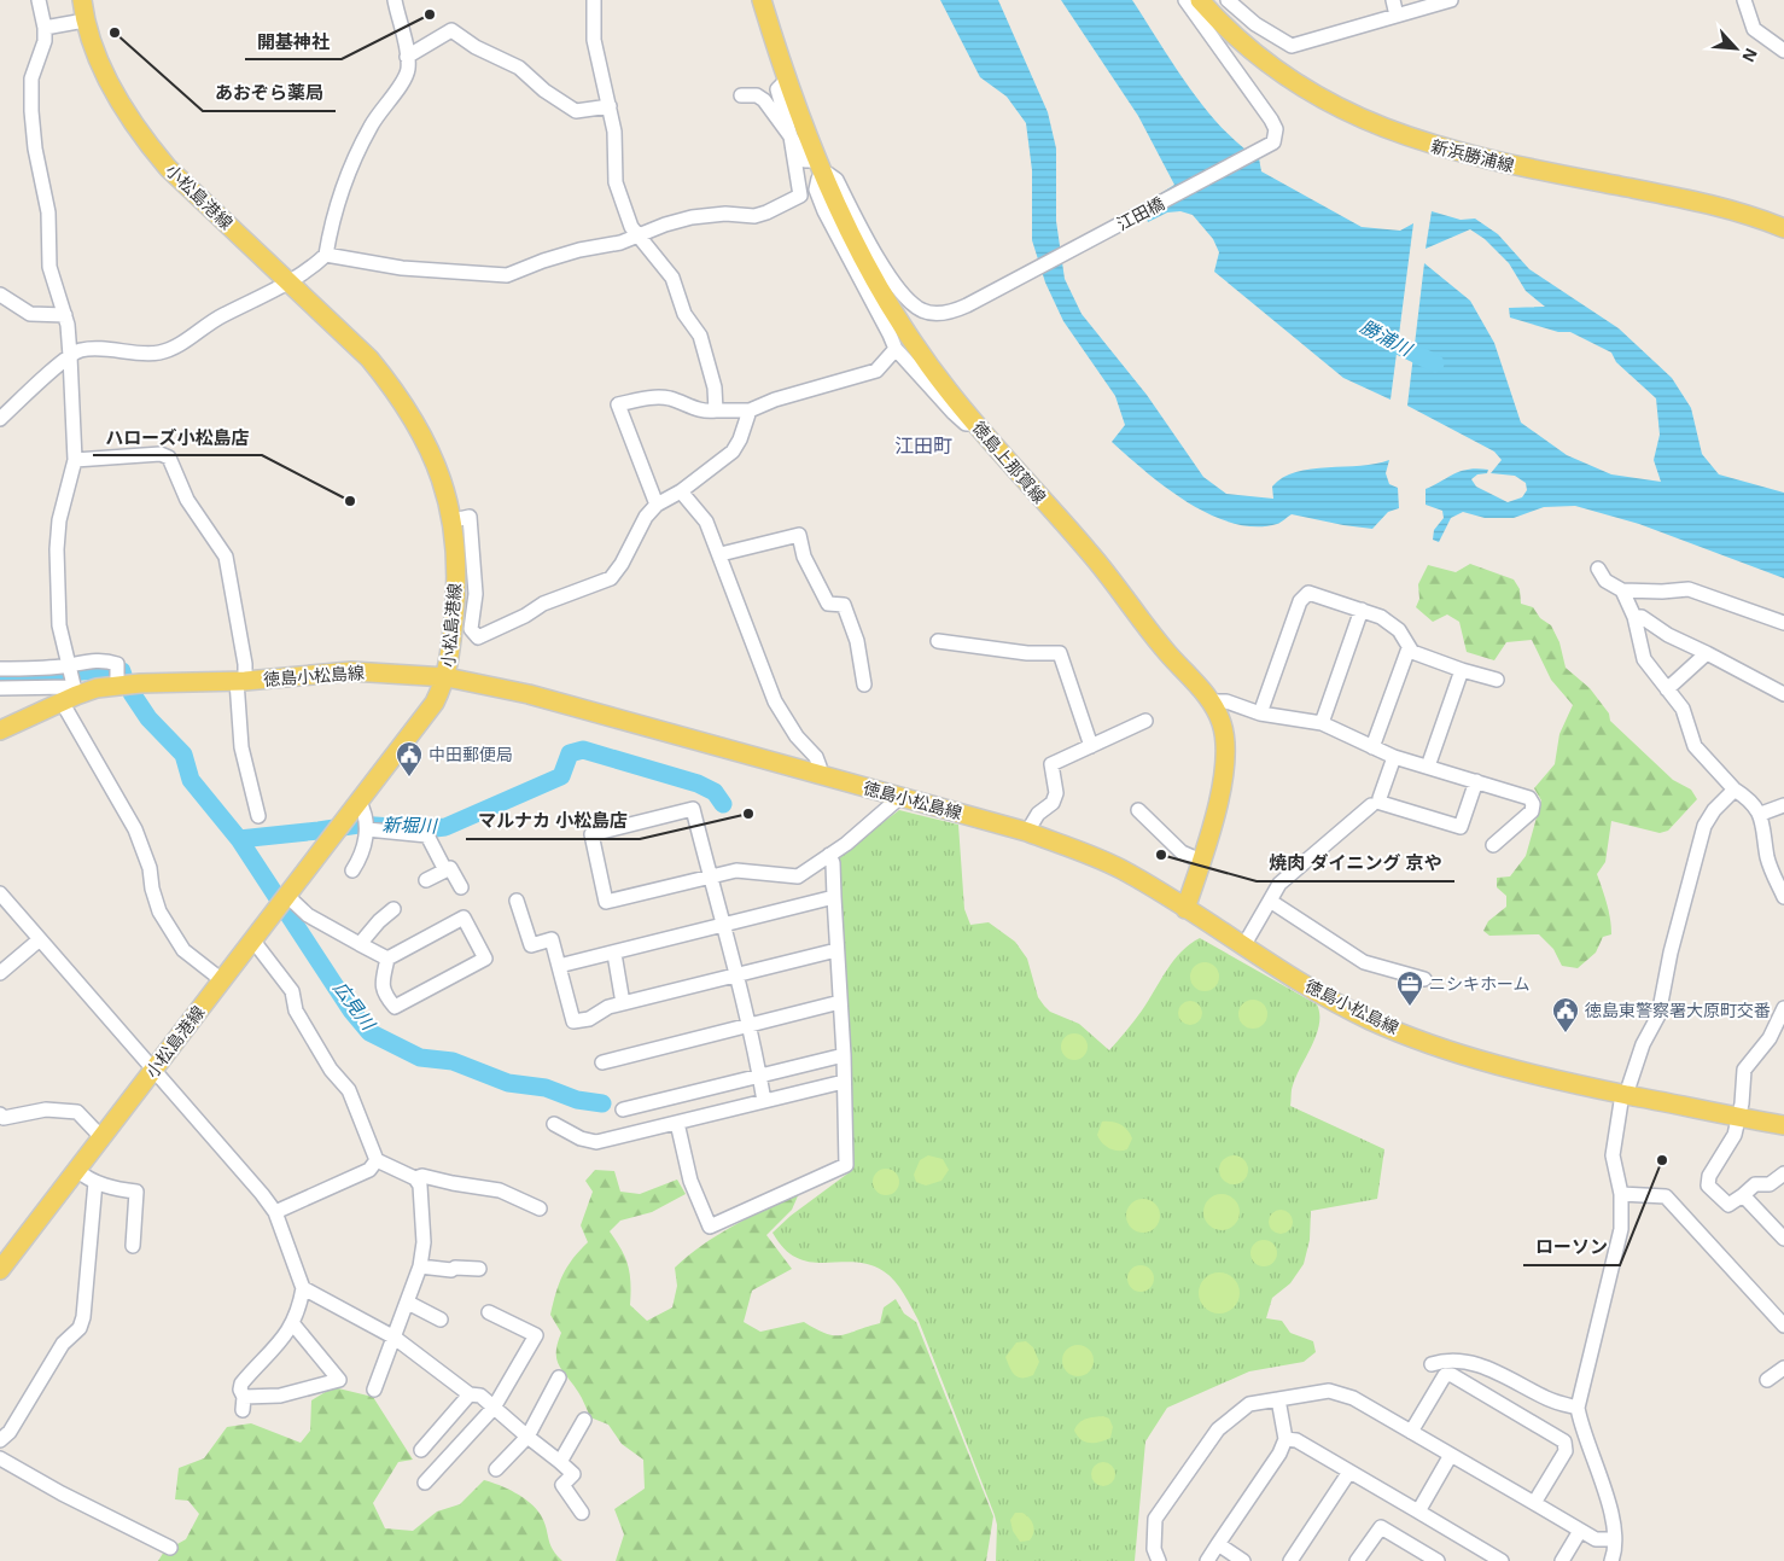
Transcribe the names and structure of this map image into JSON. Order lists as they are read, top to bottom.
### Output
{
  "streets": {
    "main road": [
      "新浜勝浦線",
      "小松島港線",
      "徳島上那賀線",
      "徳島小松島線"
    ],
    "street": ["江田橋"]
  },
  "crossings": [
    ["小松島港線", "徳島小松島線"],
    ["江田橋", "徳島上那賀線"],
    ["徳島上那賀線", "徳島小松島線"]
  ],
  "districts": ["江田町"],
  "water": ["勝浦川", "新堀川", "広見川"],
  "places": {
    "other": [
      "開基神社",
      "あおぞら薬局",
      "ハローズ小松島店",
      "マルナカ 小松島店",
      "焼肉 ダイニング 京や",
      "ローソン"
    ],
    "public building": ["中田郵便局", "徳島東警察署大原町交番"],
    "office": ["ニシキホーム"]
  },
  "north": "bottom right"
}
